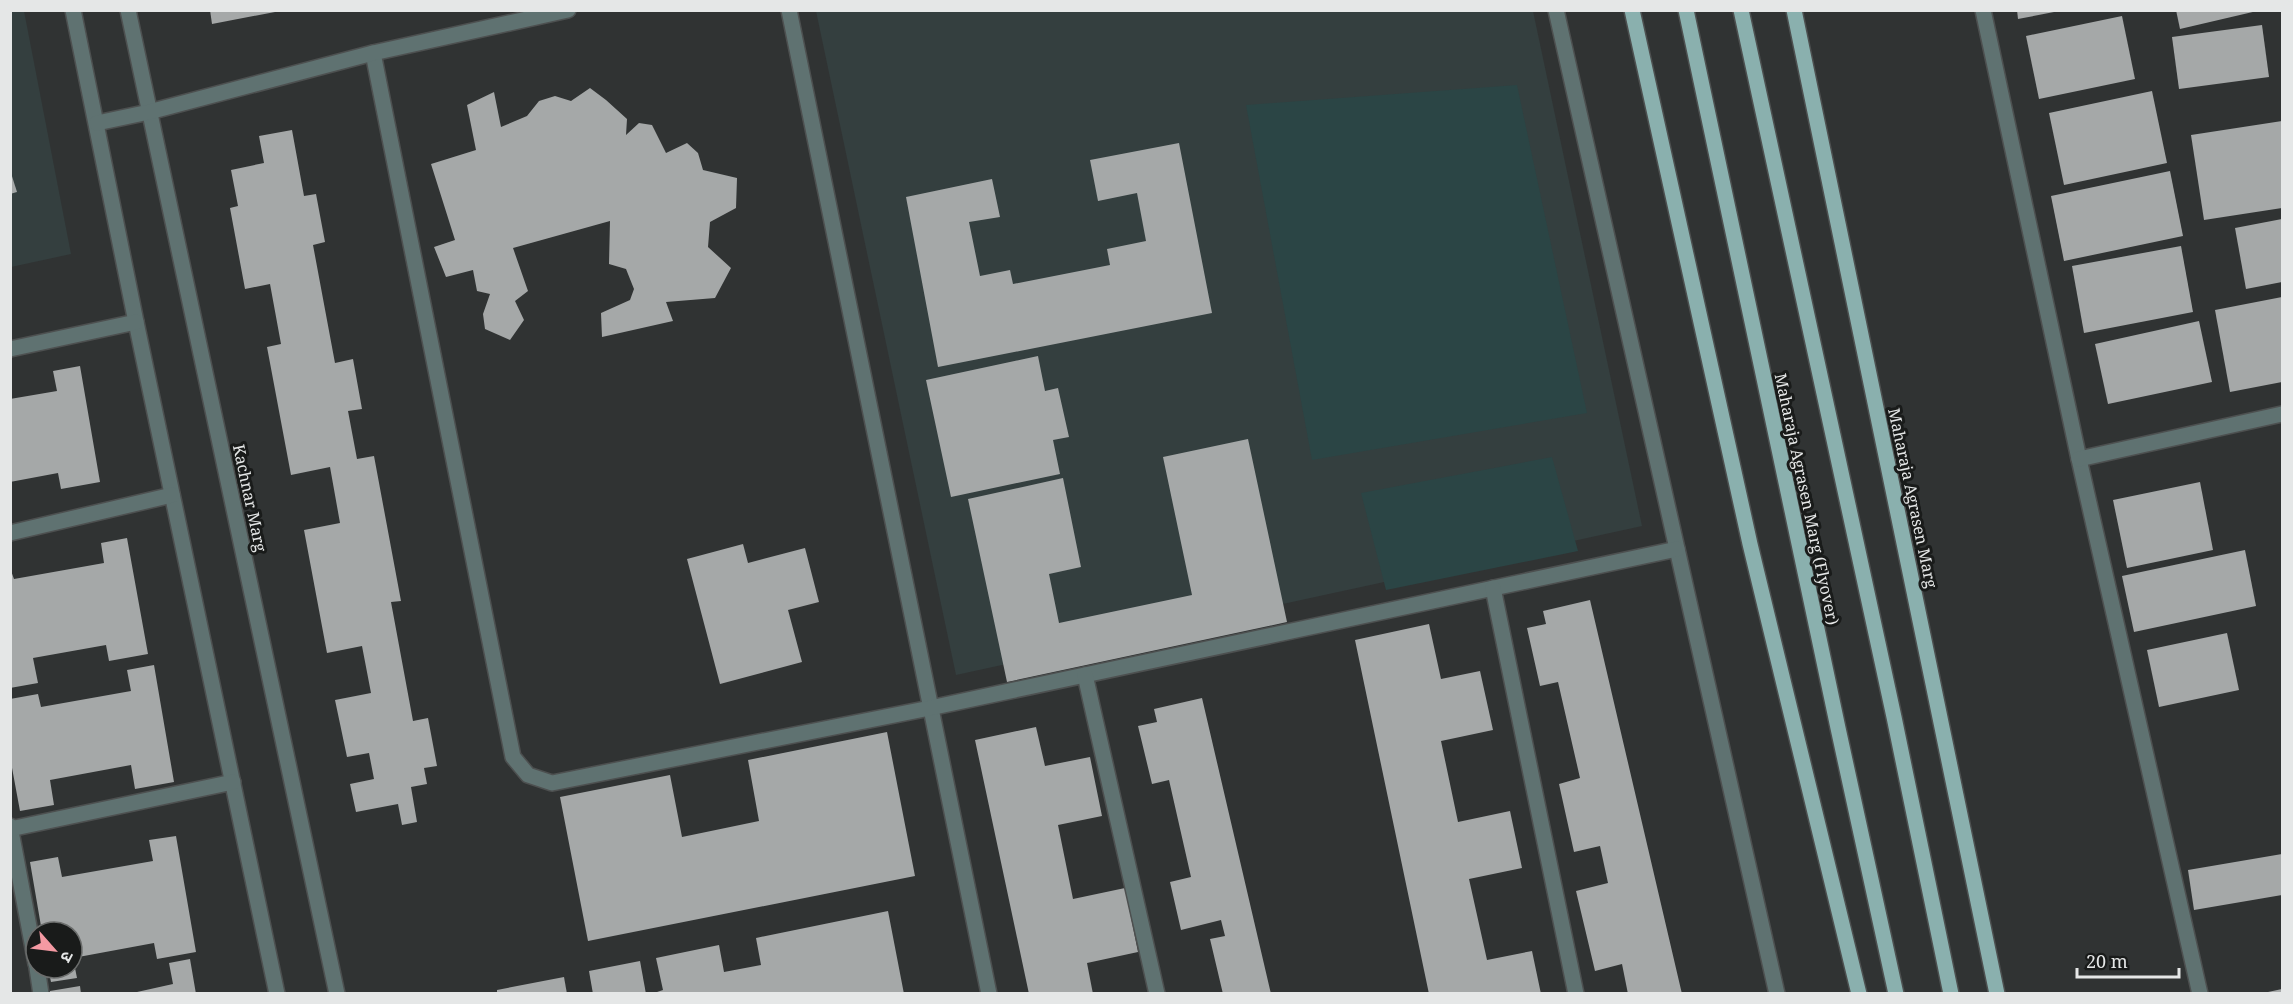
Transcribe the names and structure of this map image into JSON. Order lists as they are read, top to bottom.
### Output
{
  "streets": {
    "main road": ["Maharaja Agrasen Marg", "Maharaja Agrasen Marg (Flyover)"],
    "street": ["Kachnar Marg"]
  },
  "scale_bar": "20 m",
  "north": "bottom right"
}
